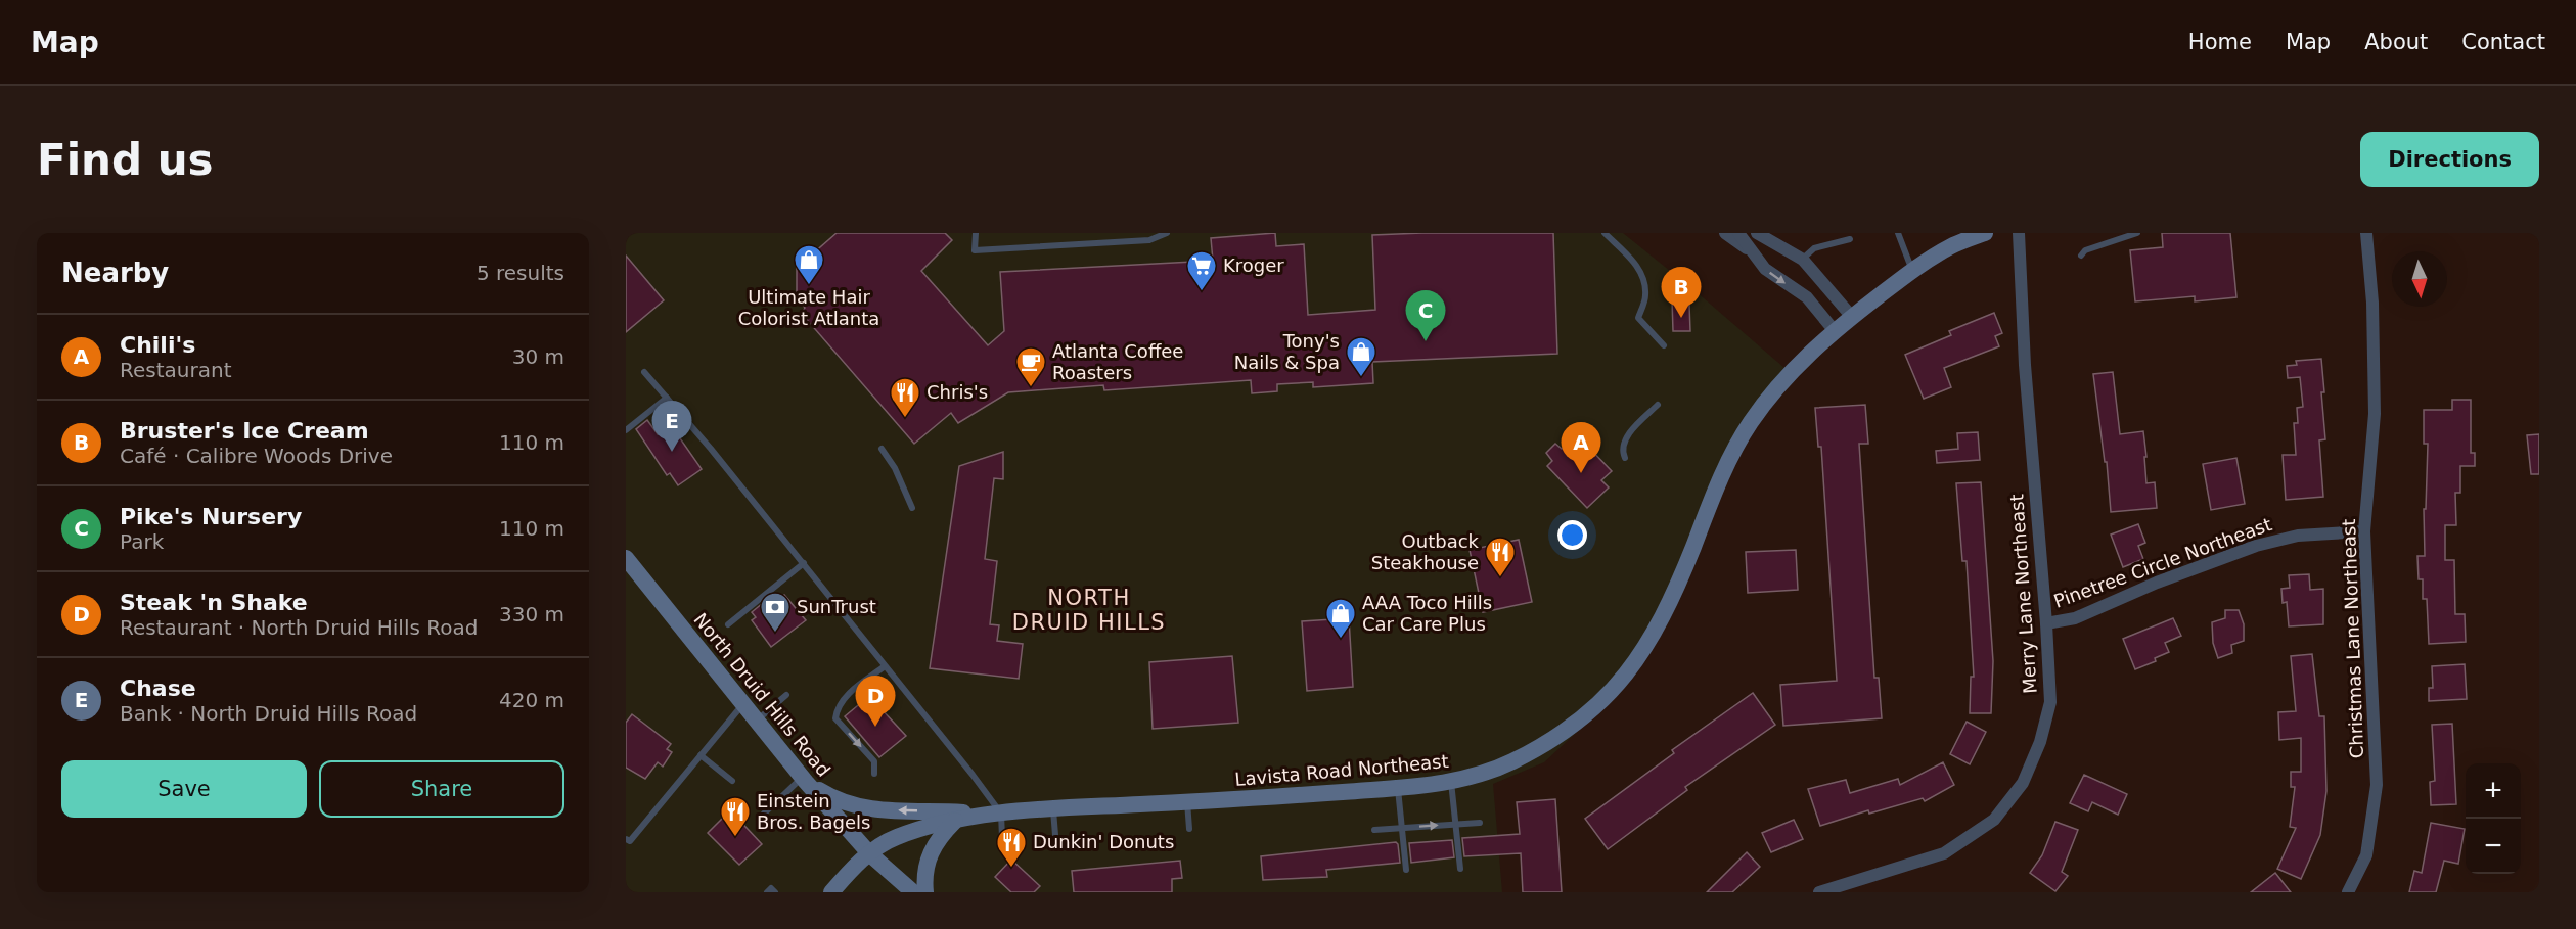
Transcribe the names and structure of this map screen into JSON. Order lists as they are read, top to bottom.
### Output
{
  "streets": {
    "main road": ["North Druid Hills Road", "Lavista Road Northeast"],
    "street": ["Pinetree Circle Northeast", "Merry Lane Northeast", "Christmas Lane Northeast"]
  },
  "crossings": [
    ["Pinetree Circle Northeast", "Merry Lane Northeast"],
    ["Pinetree Circle Northeast", "Christmas Lane Northeast"],
    ["North Druid Hills Road", "Lavista Road Northeast"]
  ],
  "districts": ["NORTH DRUID HILLS"],
  "places": {
    "shop": ["Ultimate Hair Colorist Atlanta", "Tony's Nails & Spa", "AAA Toco Hills Car Care Plus"],
    "supermarket": ["Kroger"],
    "cafe": ["Atlanta Coffee Roasters"],
    "restaurant": [
      "Chris's",
      "Outback Steakhouse",
      "Einstein Bros. Bagels",
      "Dunkin' Donuts"
    ],
    "bank": ["SunTrust"]
  },
  "north": "bottom",
  "page": {
    "header": "Map",
    "nav": [
      "Home",
      "Map",
      "About",
      "Contact"
    ],
    "buttons": [
      "Directions",
      ["Save", "Share"]
    ],
    "title": "Find us",
    "heading": ["Nearby", "5 results"],
    "pins": [
      "B",
      "C",
      "E",
      "A",
      "D"
    ],
    "list": [
      {
        "mark": "A",
        "name": "Chili's",
        "note": "Restaurant",
        "value": "30 m"
      },
      {
        "mark": "B",
        "name": "Bruster's Ice Cream",
        "note": "Café · Calibre Woods Drive",
        "value": "110 m"
      },
      {
        "mark": "C",
        "name": "Pike's Nursery",
        "note": "Park",
        "value": "110 m"
      },
      {
        "mark": "D",
        "name": "Steak 'n Shake",
        "note": "Restaurant · North Druid Hills Road",
        "value": "330 m"
      },
      {
        "mark": "E",
        "name": "Chase",
        "note": "Bank · North Druid Hills Road",
        "value": "420 m"
      }
    ],
    "map_buttons": ["+", "−"]
  }
}
